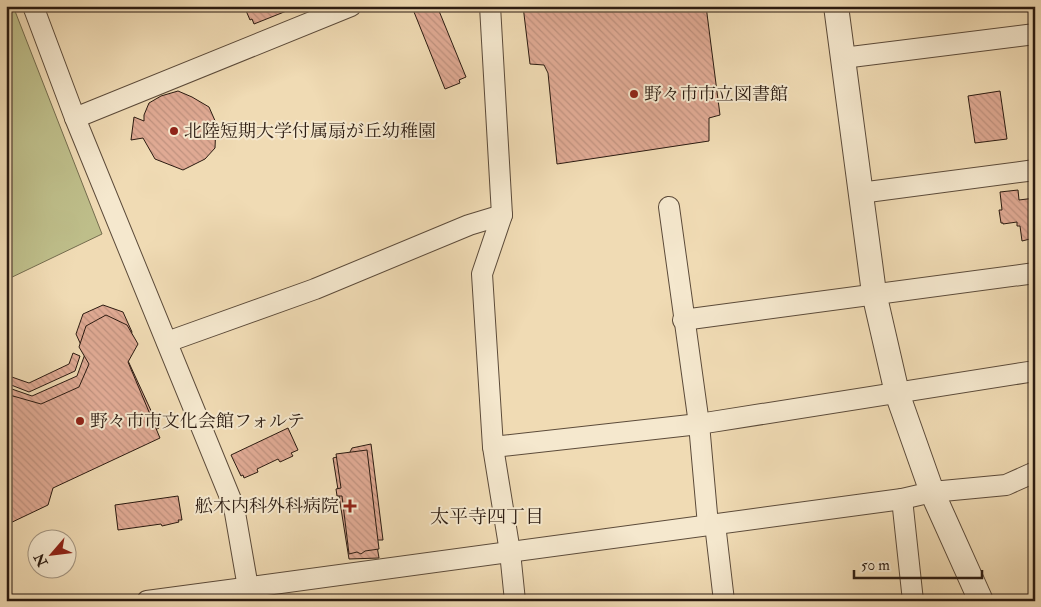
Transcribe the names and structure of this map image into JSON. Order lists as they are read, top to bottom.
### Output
{
  "districts": ["太平寺四丁目"],
  "places": {
    "other": ["野々市市立図書館", "北陸短期大学付属扇が丘幼稚園", "野々市市文化会館フォルテ"],
    "health": ["舩木内科外科病院"]
  },
  "scale_bar": "50 m",
  "north": "bottom left"
}
